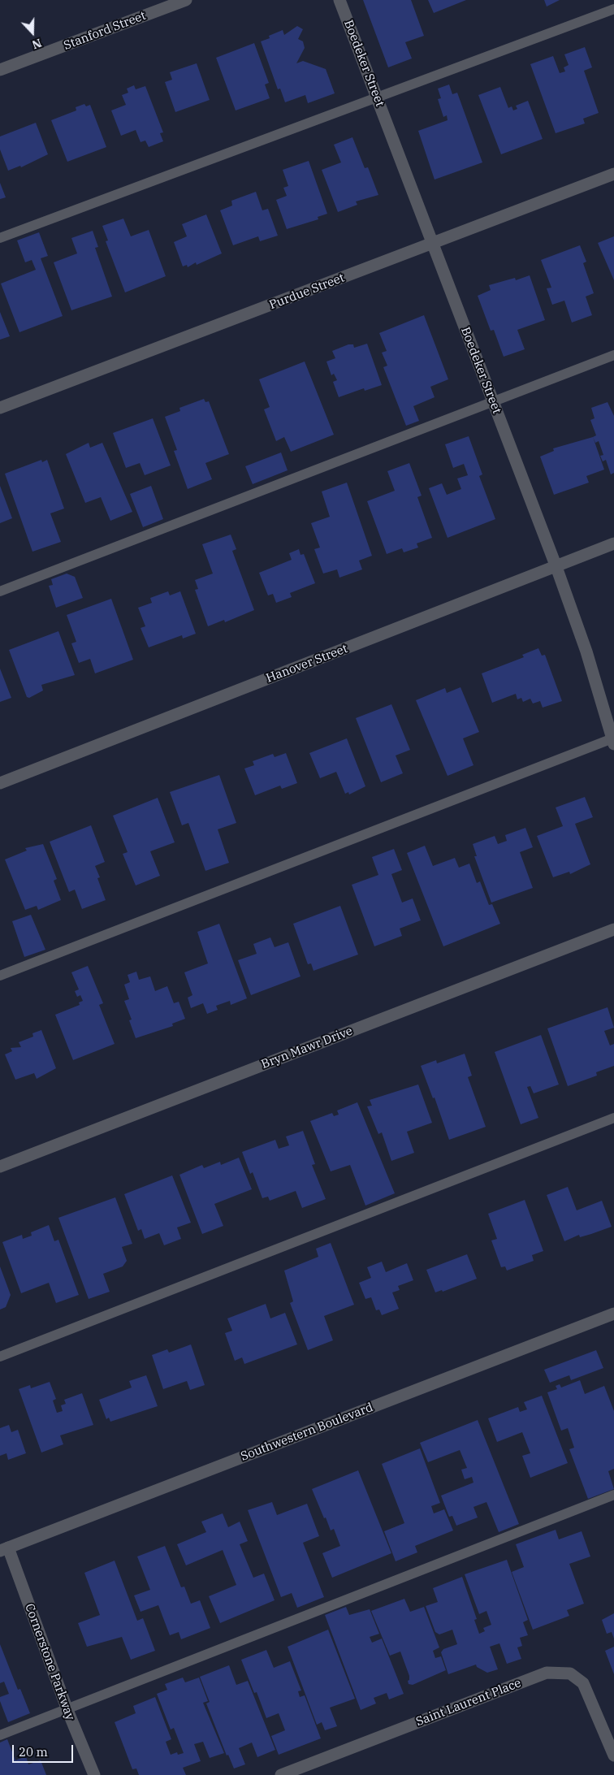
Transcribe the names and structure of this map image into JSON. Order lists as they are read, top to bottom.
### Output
{
  "streets": {
    "street": [
      "Stanford Street",
      "Boedeker Street",
      "Purdue Street",
      "Hanover Street",
      "Bryn Mawr Drive",
      "Southwestern Boulevard",
      "Cornerstone Parkway",
      "Saint Laurent Place"
    ]
  },
  "crossings": [
    ["Boedeker Street", "Purdue Street"],
    ["Boedeker Street", "Hanover Street"],
    ["Southwestern Boulevard", "Cornerstone Parkway"]
  ],
  "scale_bar": "20 m",
  "north": "bottom"
}
